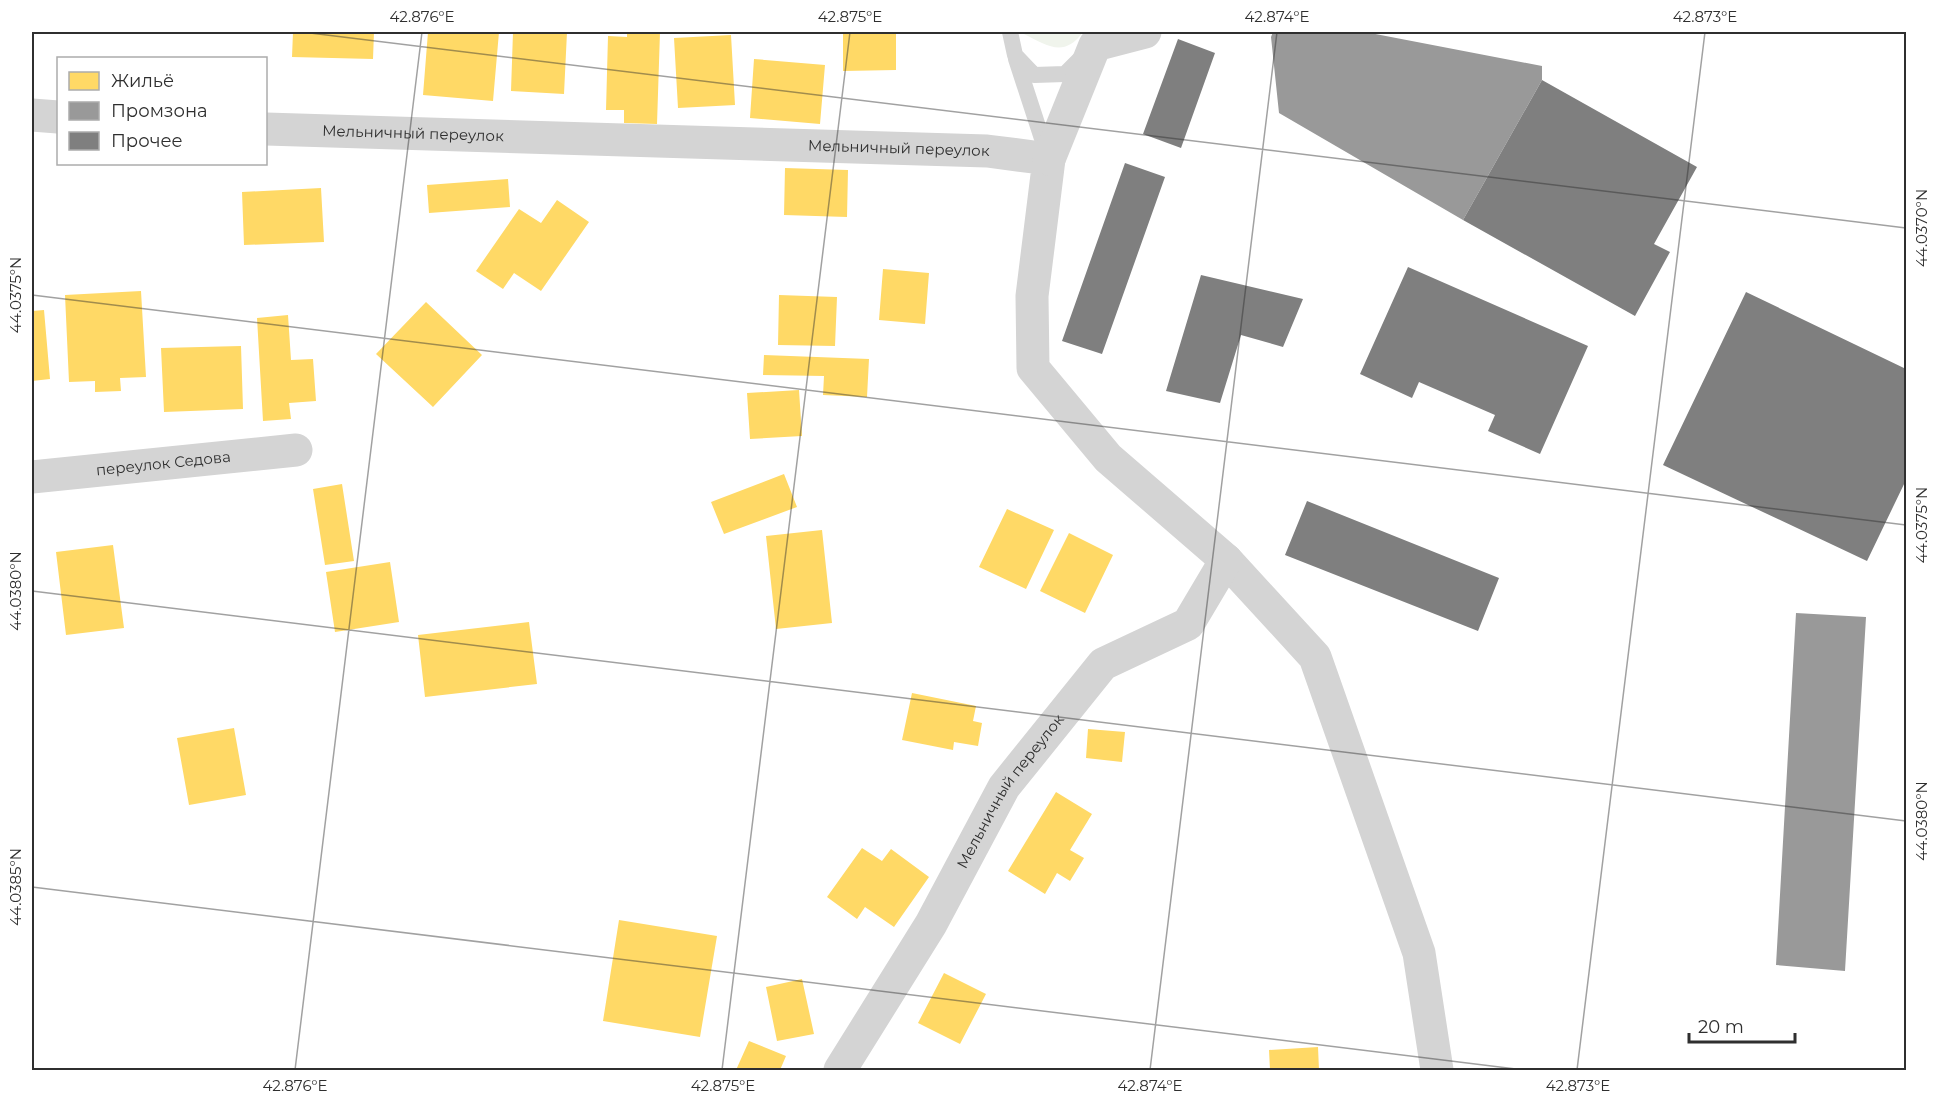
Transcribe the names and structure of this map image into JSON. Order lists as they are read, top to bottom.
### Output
{
  "streets": {
    "street": ["Мельничный переулок", "переулок Седова"]
  },
  "legend": ["Жильё", "Промзона", "Прочее"],
  "scale_bar": "20 m",
  "coordinates": [
    "42.876°E",
    "42.875°E",
    "42.874°E",
    "42.873°E",
    "44.0370°N",
    "44.0375°N",
    "44.0380°N",
    "44.0385°N"
  ]
}
